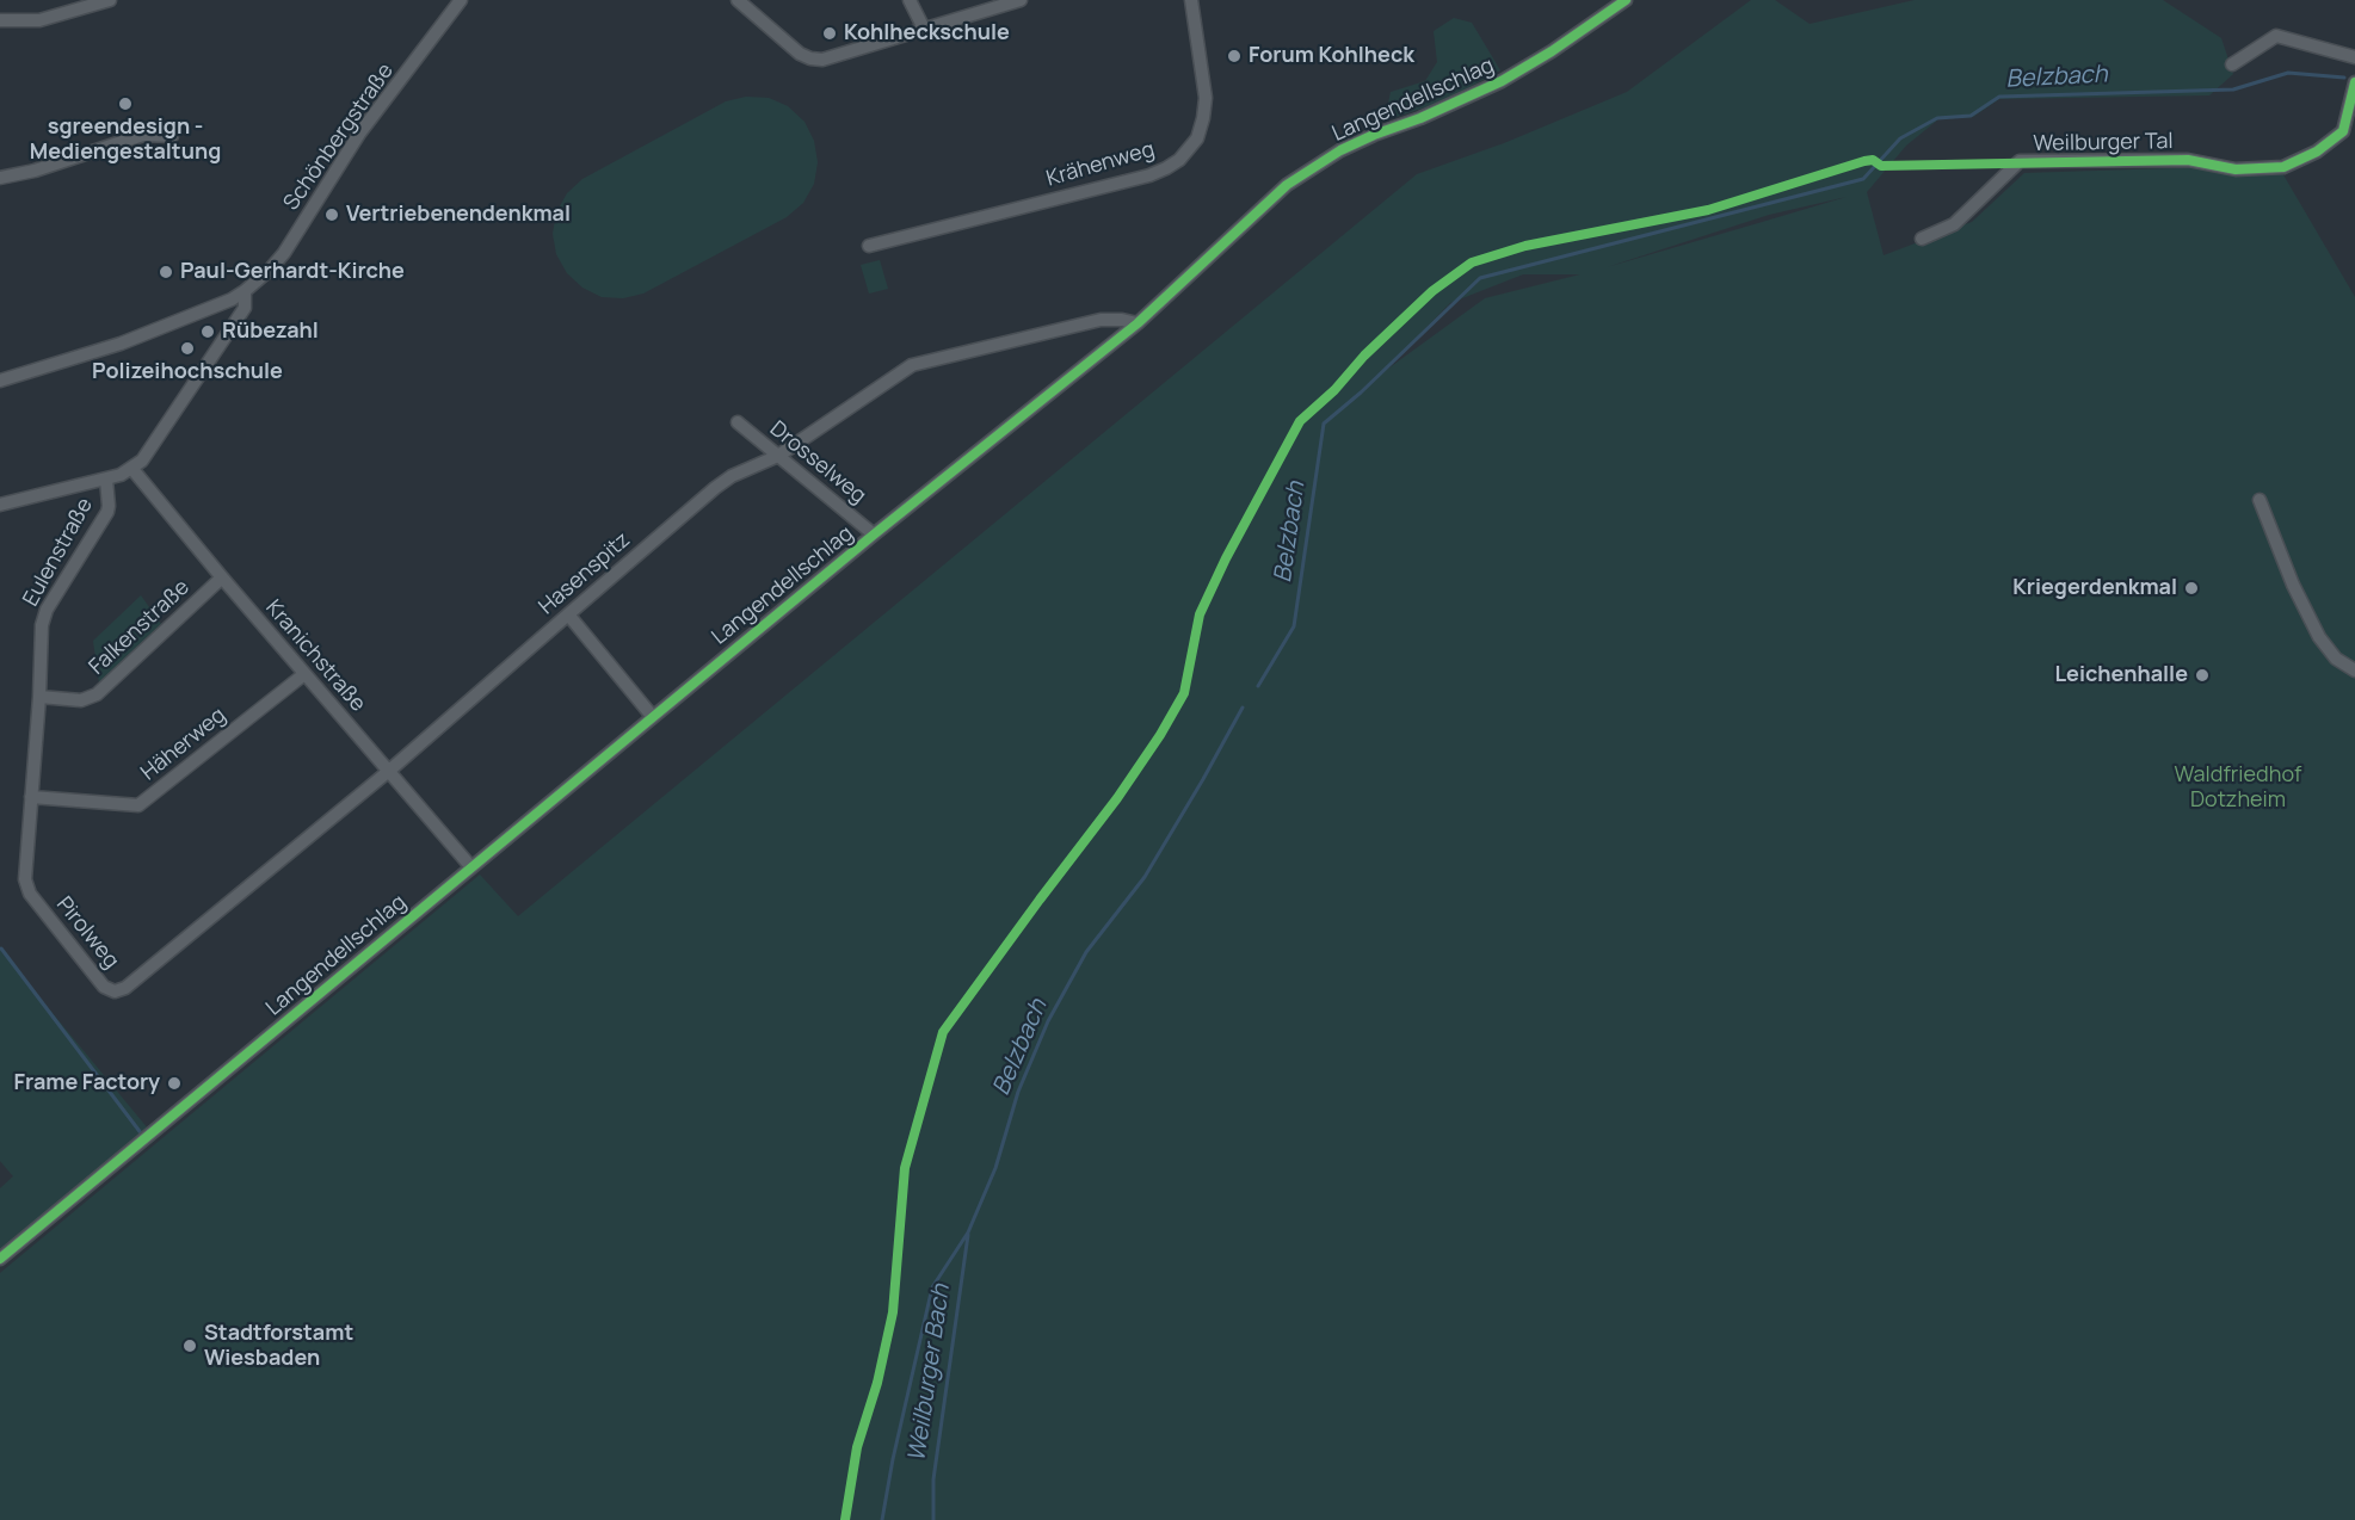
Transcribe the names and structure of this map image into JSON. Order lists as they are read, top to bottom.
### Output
{
  "streets": {
    "street": [
      "Langendellschlag",
      "Schönbergstraße",
      "Weilburger Tal",
      "Krähenweg",
      "Drosselweg",
      "Eulenstraße",
      "Hasenspitz",
      "Falkenstraße",
      "Kranichstraße",
      "Häherweg",
      "Pirolweg"
    ]
  },
  "crossings": [
    ["Langendellschlag", "Drosselweg"],
    ["Langendellschlag", "Hasenspitz"],
    ["Langendellschlag", "Kranichstraße"],
    ["Schönbergstraße", "Eulenstraße"],
    ["Drosselweg", "Hasenspitz"],
    ["Eulenstraße", "Falkenstraße"],
    ["Eulenstraße", "Kranichstraße"],
    ["Eulenstraße", "Häherweg"],
    ["Eulenstraße", "Pirolweg"],
    ["Hasenspitz", "Kranichstraße"],
    ["Hasenspitz", "Pirolweg"],
    ["Falkenstraße", "Kranichstraße"],
    ["Kranichstraße", "Häherweg"]
  ],
  "water": ["Belzbach", "Weilburger Bach"],
  "parks": ["Waldfriedhof Dotzheim"],
  "places": [
    "Kohlheckschule",
    "Forum Kohlheck",
    "sgreendesign - Mediengestaltung",
    "Vertriebenendenkmal",
    "Paul-Gerhardt-Kirche",
    "Rübezahl",
    "Polizeihochschule",
    "Kriegerdenkmal",
    "Leichenhalle",
    "Frame Factory",
    "Stadtforstamt Wiesbaden"
  ]
}
